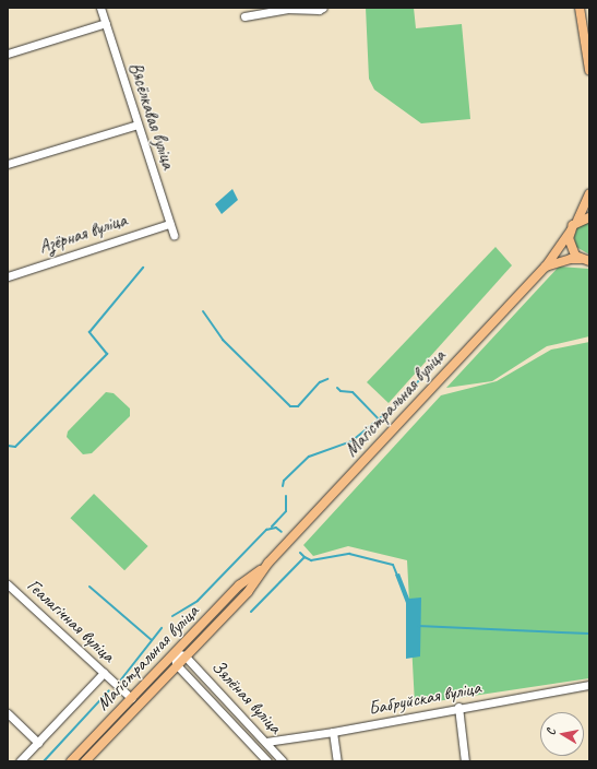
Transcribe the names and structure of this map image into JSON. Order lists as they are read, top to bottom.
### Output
{
  "streets": {
    "main road": ["Магістральная вуліца"],
    "street": [
      "Вясёлкавая вуліца",
      "Азёрная вуліца",
      "Геалагічная вуліца",
      "Зялёная вуліца",
      "Бабруйская вуліца"
    ]
  },
  "crossings": [
    ["Вясёлкавая вуліца", "Азёрная вуліца"],
    ["Магістральная вуліца", "Геалагічная вуліца"],
    ["Магістральная вуліца", "Зялёная вуліца"],
    ["Зялёная вуліца", "Бабруйская вуліца"]
  ],
  "north": "left"
}
